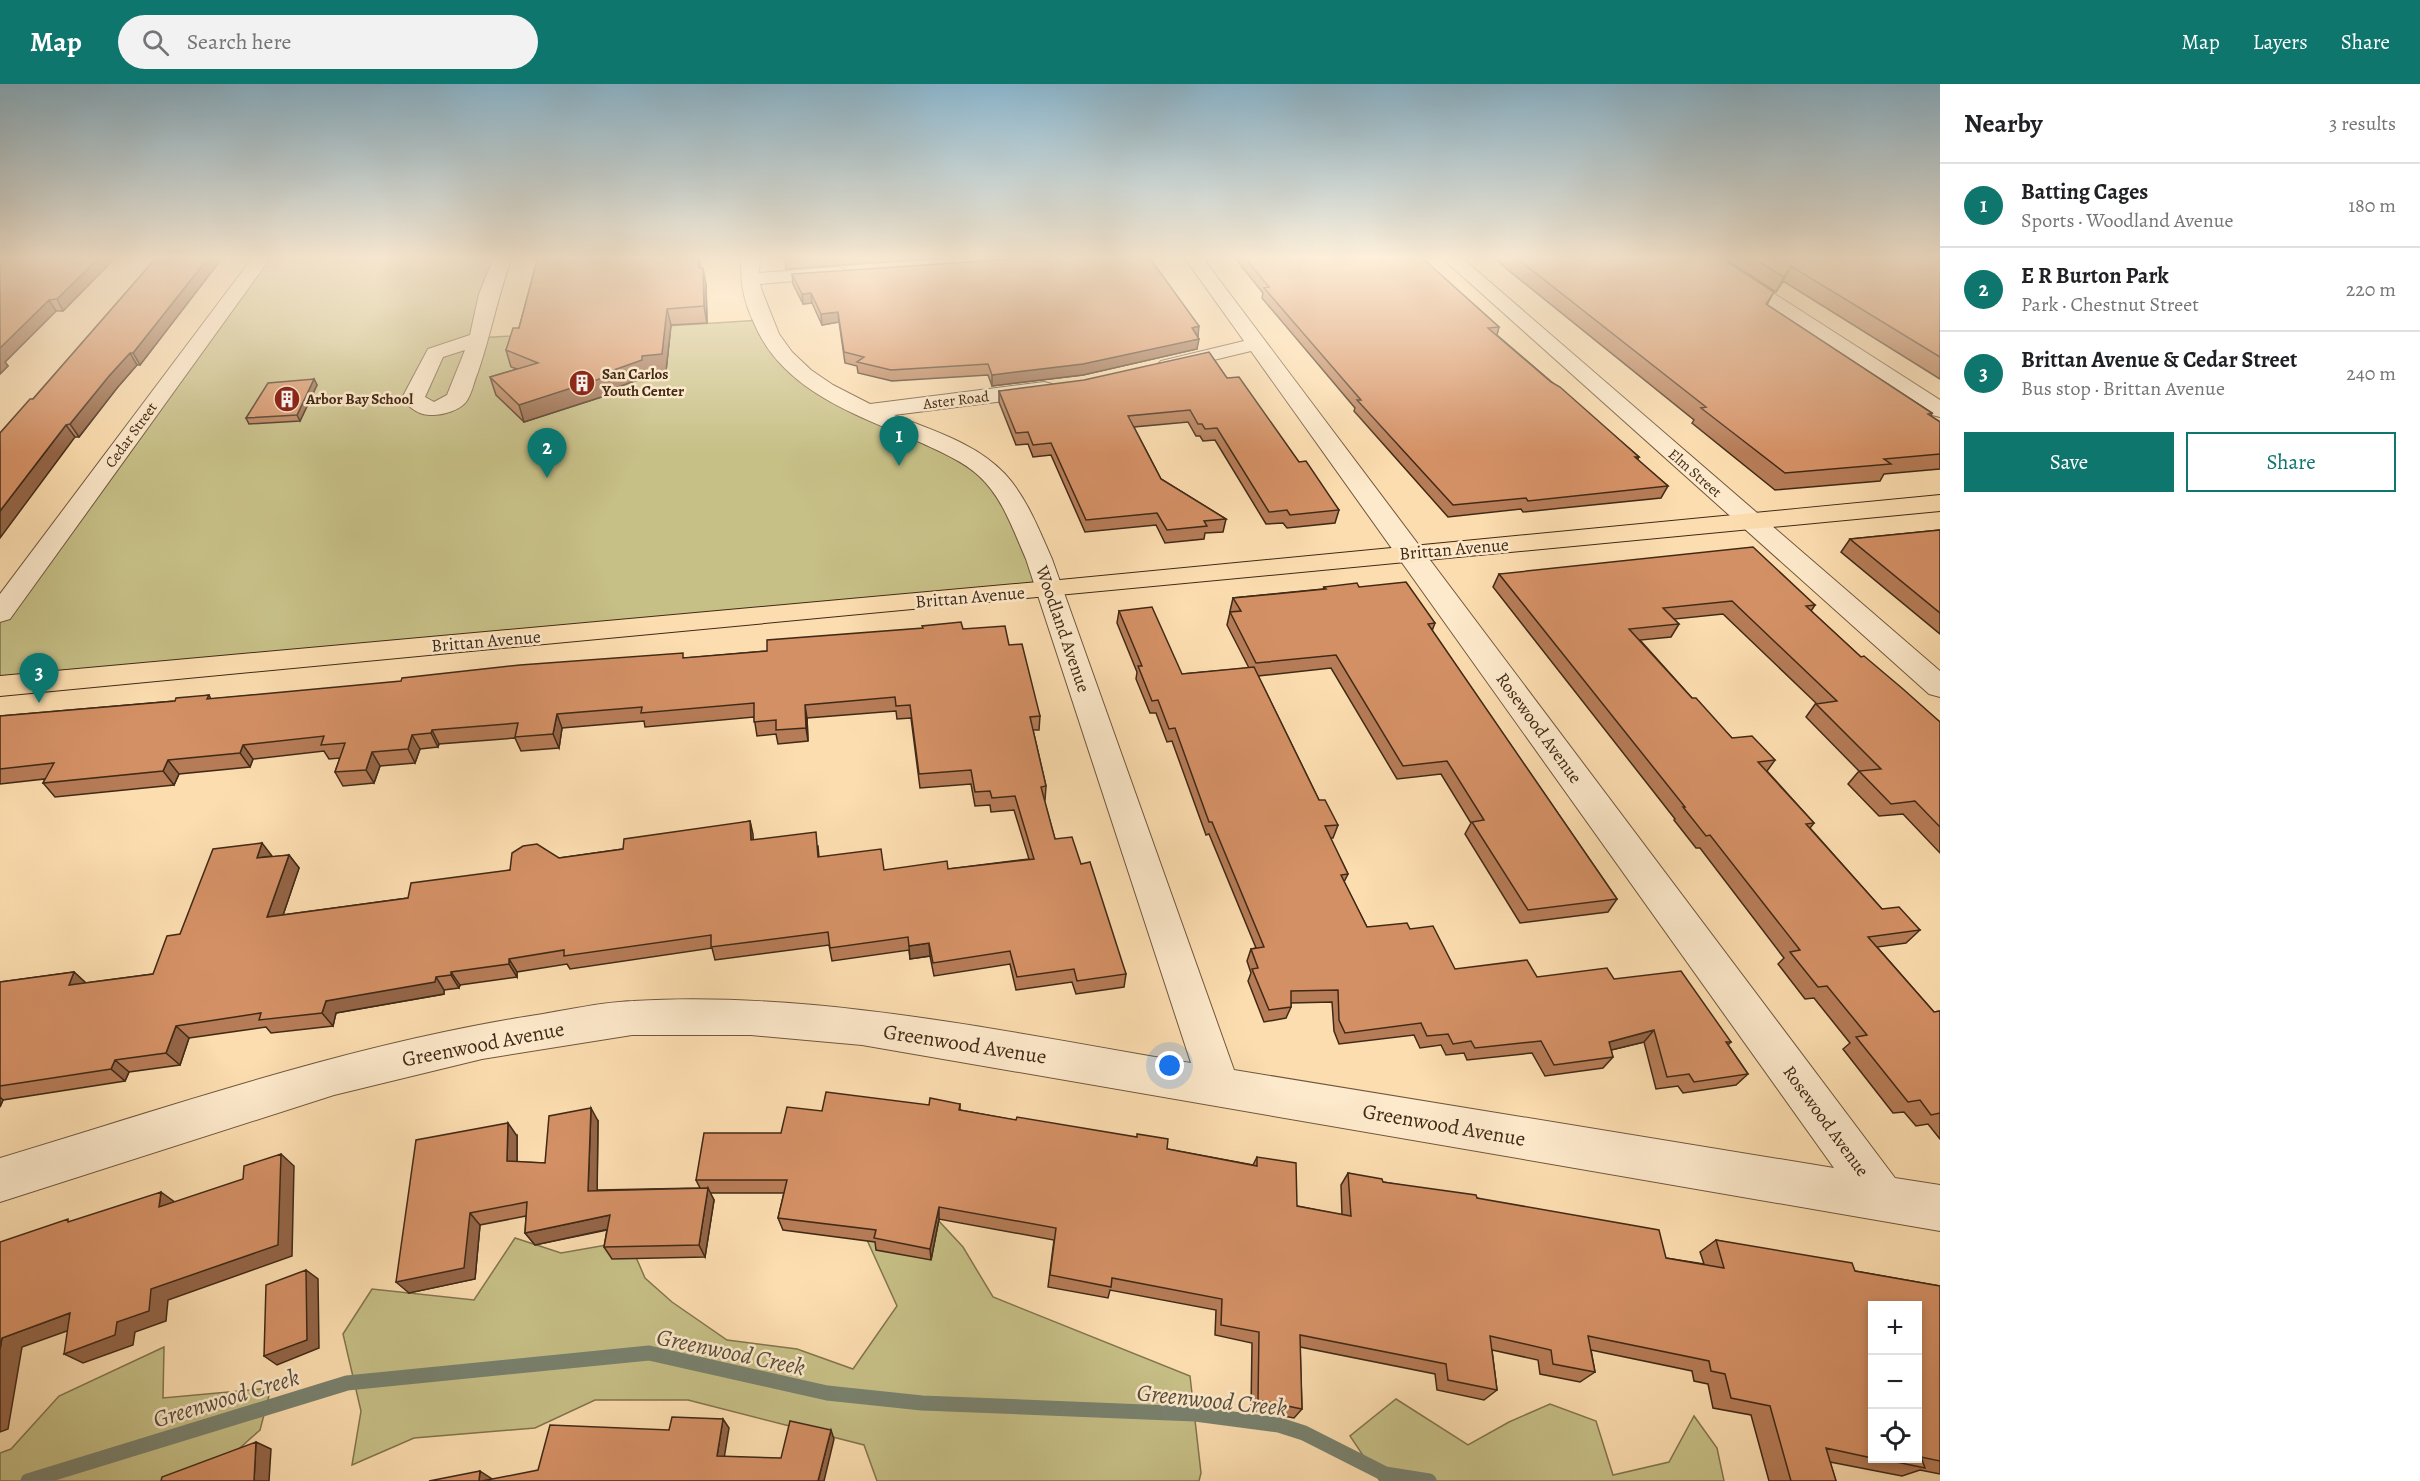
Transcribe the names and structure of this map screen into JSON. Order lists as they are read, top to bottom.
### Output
{
  "streets": {
    "main road": ["Brittan Avenue"],
    "street": [
      "Aster Road",
      "Cedar Street",
      "Elm Street",
      "Woodland Avenue",
      "Rosewood Avenue",
      "Greenwood Avenue"
    ]
  },
  "crossings": [
    ["Aster Road", "Woodland Avenue"],
    ["Elm Street", "Brittan Avenue"],
    ["Brittan Avenue", "Woodland Avenue"],
    ["Brittan Avenue", "Rosewood Avenue"],
    ["Woodland Avenue", "Greenwood Avenue"],
    ["Rosewood Avenue", "Greenwood Avenue"]
  ],
  "water": ["Greenwood Creek"],
  "places": {
    "building": ["San Carlos Youth Center", "Arbor Bay School"]
  },
  "page": {
    "header": "Map",
    "search": "Search here",
    "nav": ["Map", "Layers", "Share"],
    "heading": ["Nearby", "3 results"],
    "list": [
      {
        "mark": "1",
        "name": "Batting Cages",
        "note": "Sports · Woodland Avenue",
        "value": "180 m"
      },
      {
        "mark": "2",
        "name": "E R Burton Park",
        "note": "Park · Chestnut Street",
        "value": "220 m"
      },
      {
        "mark": "3",
        "name": "Brittan Avenue & Cedar Street",
        "note": "Bus stop · Brittan Avenue",
        "value": "240 m"
      }
    ],
    "buttons": ["Save", "Share"],
    "pins": ["1", "2", "3"],
    "map_buttons": ["+", "−"]
  }
}
